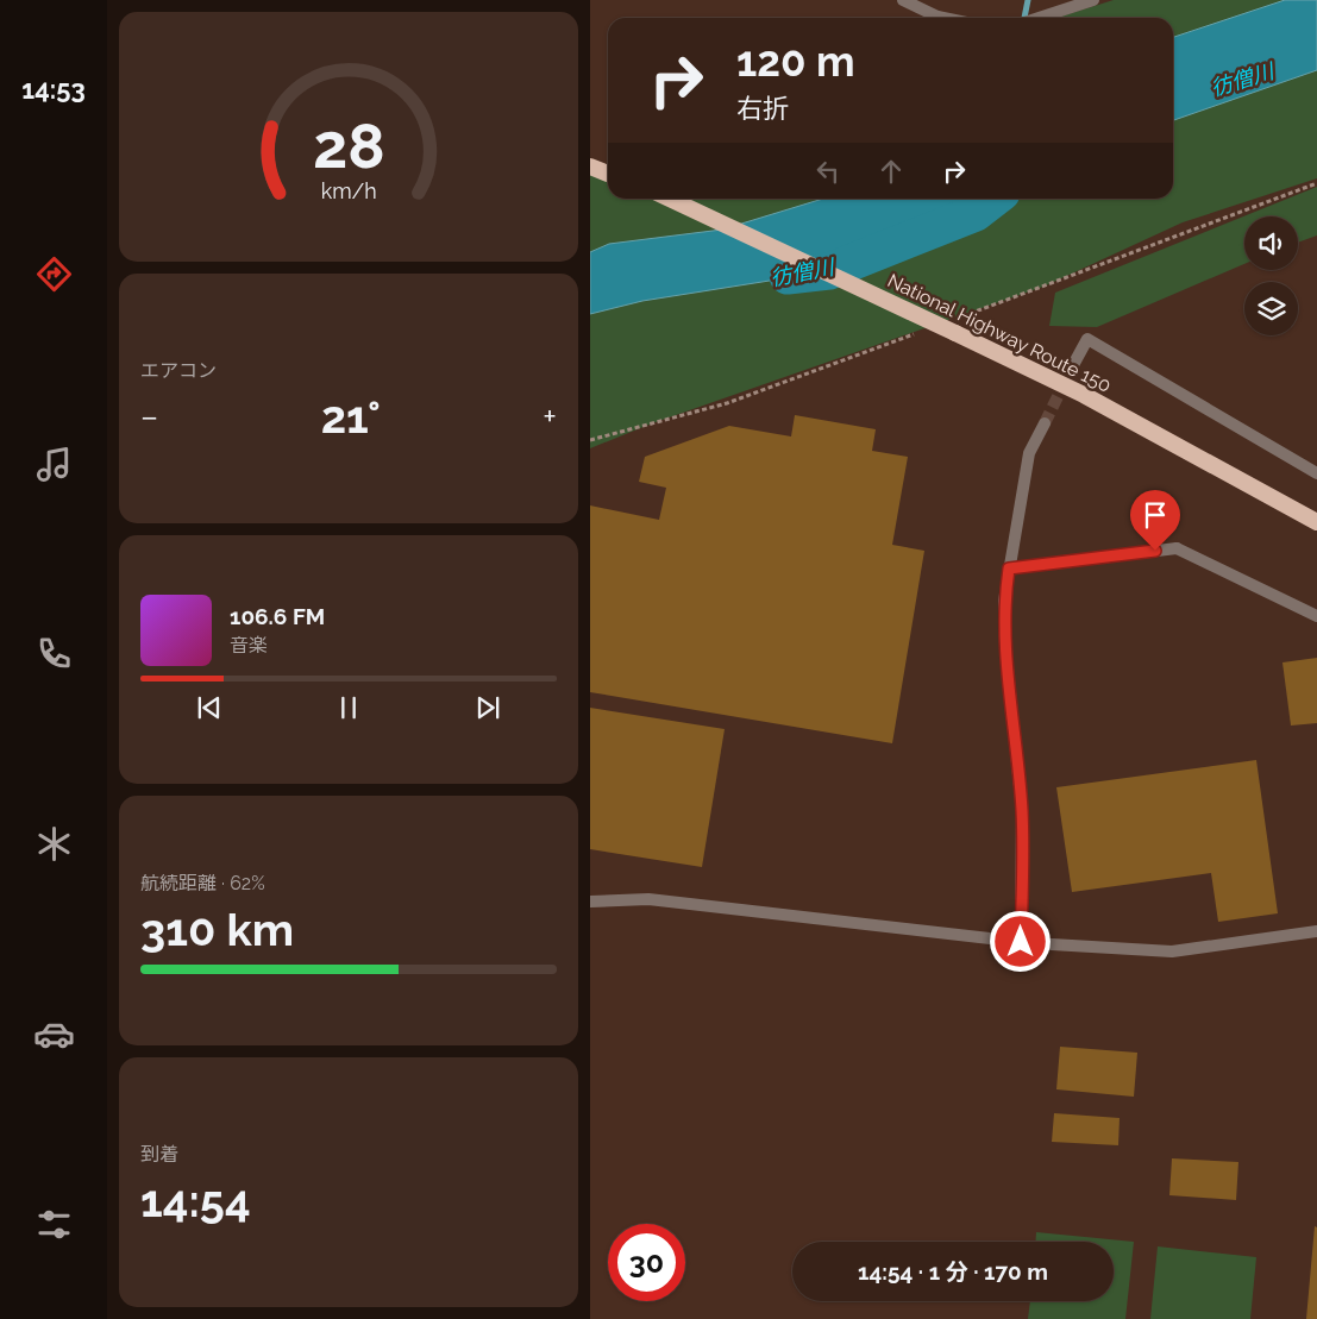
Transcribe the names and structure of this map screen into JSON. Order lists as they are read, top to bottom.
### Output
{
  "streets": {
    "highway": ["National Highway Route 150"]
  },
  "water": ["彷僧川"],
  "page": {
    "tabs": "14:53",
    "turn": ["120 m", "右折"],
    "tile": [
      "エアコン",
      ["航続距離 · 62%", "310 km"],
      ["到着", "14:54"]
    ],
    "heat": ["−", "21°", "+"],
    "song": ["106.6 FM", "音楽"],
    "limit": "30",
    "trip": "14:54 · 1 分 · 170 m",
    "gauge": ["28", "km/h"]
  }
}
